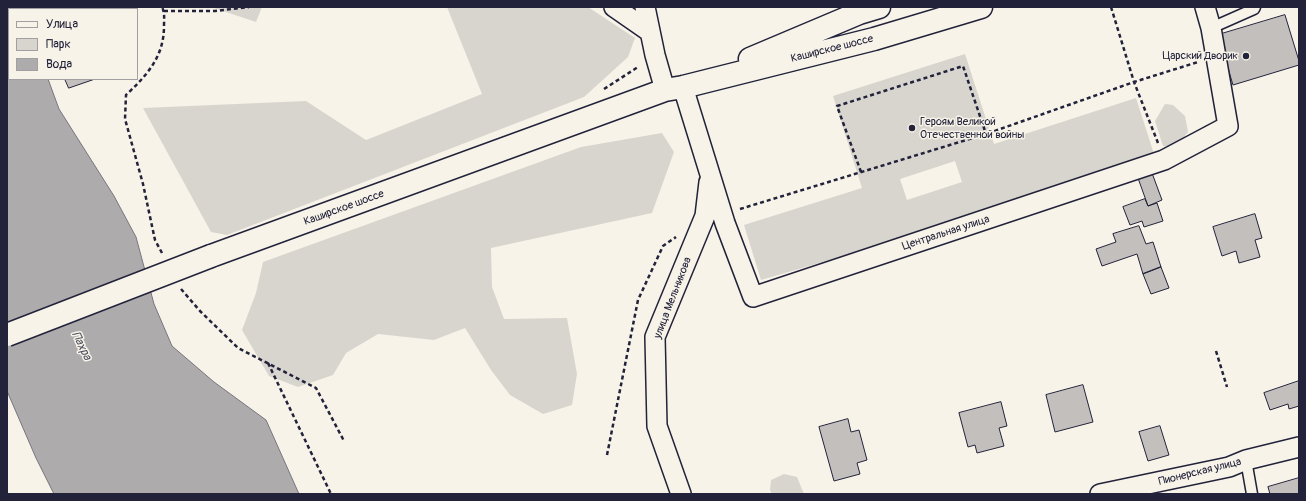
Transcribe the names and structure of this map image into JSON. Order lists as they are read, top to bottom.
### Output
{
  "streets": {
    "main road": ["Каширское шоссе"],
    "street": ["Центральная улица", "улица Мельникова", "Пионерская улица"]
  },
  "crossings": [
    ["Каширское шоссе", "Центральная улица"],
    ["Центральная улица", "улица Мельникова"]
  ],
  "water": ["Пахра"],
  "places": ["Царский Дворик", "Героям Великой Отечественной войны"],
  "legend": ["Улица", "Парк", "Вода"]
}
